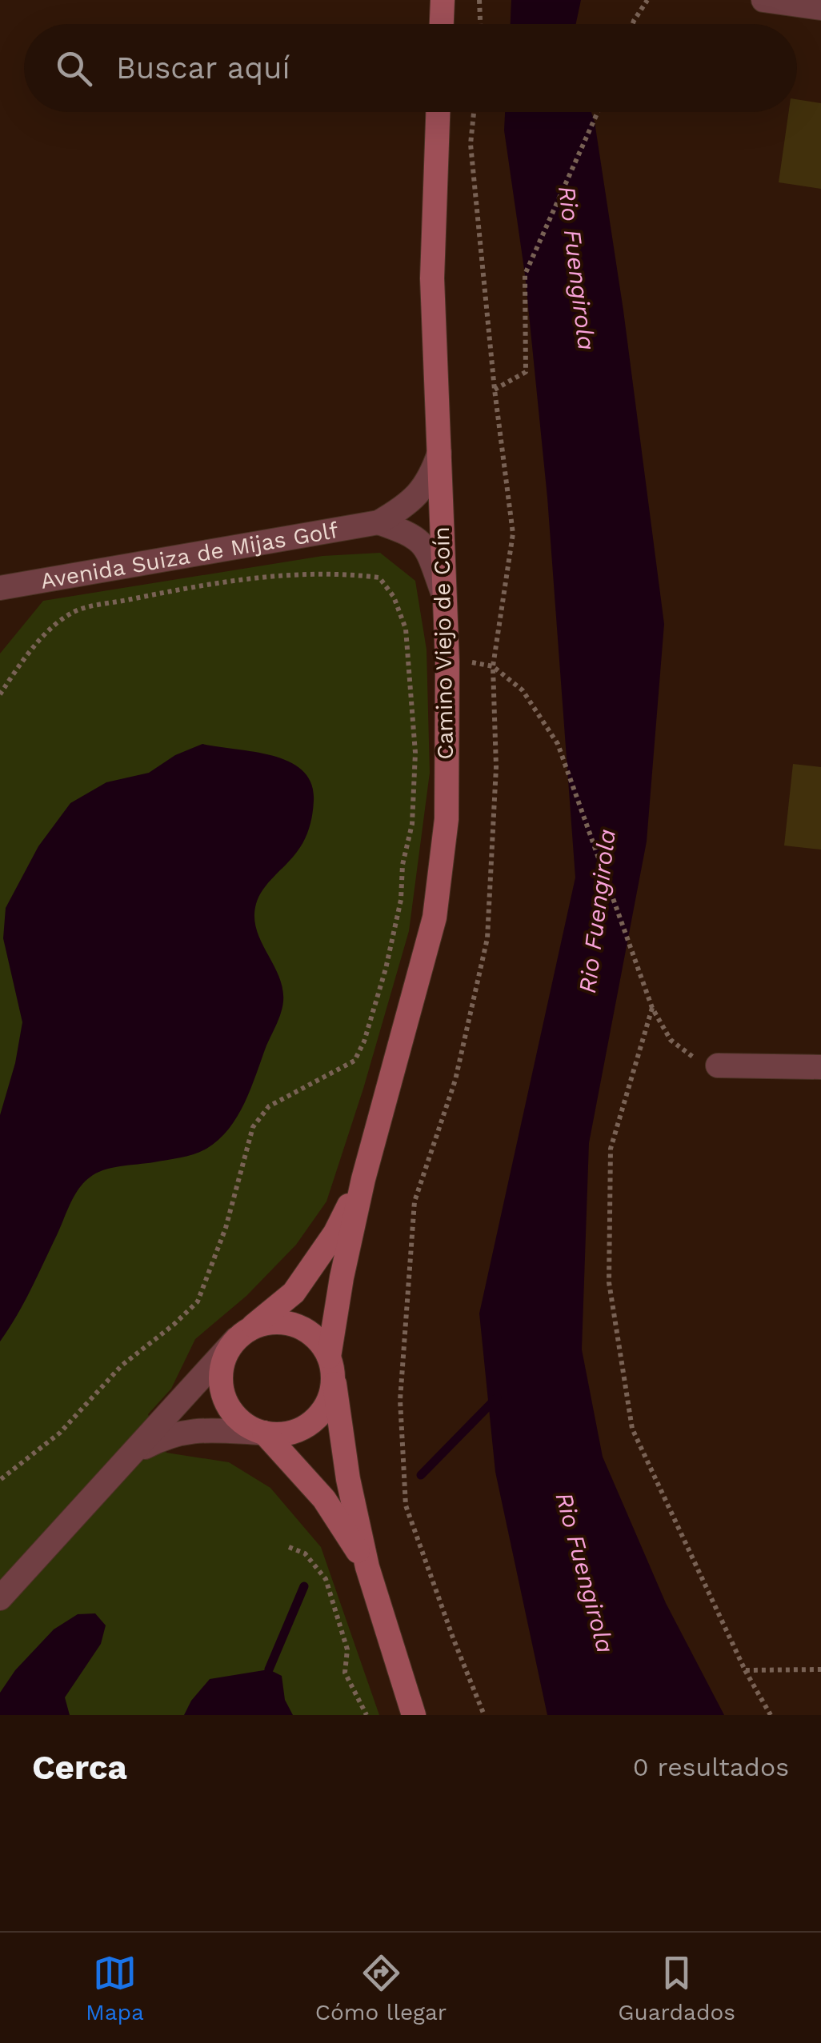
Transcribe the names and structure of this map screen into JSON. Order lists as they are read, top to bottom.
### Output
{
  "streets": {
    "street": ["Avenida Suiza de Mijas Golf", "Camino Viejo de Coín"]
  },
  "crossings": [
    ["Avenida Suiza de Mijas Golf", "Camino Viejo de Coín"]
  ],
  "water": ["Rio Fuengirola"],
  "page": {
    "search": "Buscar aquí",
    "heading": ["Cerca", "0 resultados"],
    "nav": ["Mapa", "Cómo llegar", "Guardados"]
  }
}
